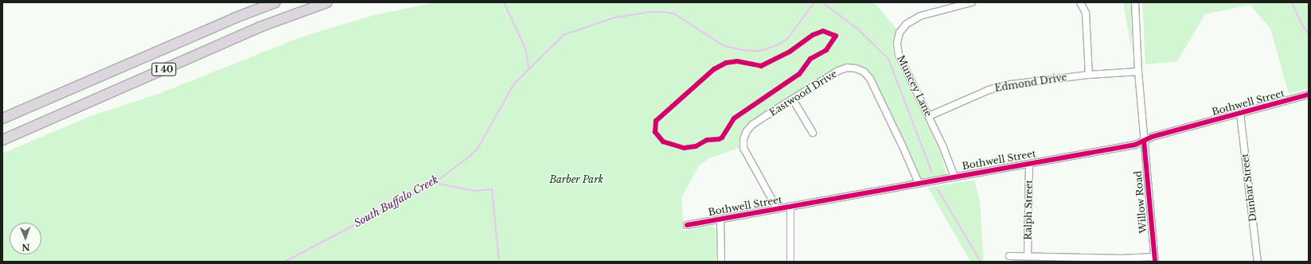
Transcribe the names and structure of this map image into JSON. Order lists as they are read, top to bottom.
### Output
{
  "streets": {
    "highway": ["I 40"],
    "street": [
      "Edmond Drive",
      "Muncey Lane",
      "Eastwood Drive",
      "Bothwell Street",
      "Dunbar Street",
      "Willow Road",
      "Ralph Street"
    ]
  },
  "crossings": [
    ["Edmond Drive", "Muncey Lane"],
    ["Edmond Drive", "Willow Road"],
    ["Muncey Lane", "Bothwell Street"],
    ["Eastwood Drive", "Bothwell Street"],
    ["Bothwell Street", "Dunbar Street"],
    ["Bothwell Street", "Willow Road"],
    ["Bothwell Street", "Ralph Street"]
  ],
  "water": ["South Buffalo Creek"],
  "parks": ["Barber Park"],
  "north": "bottom"
}
